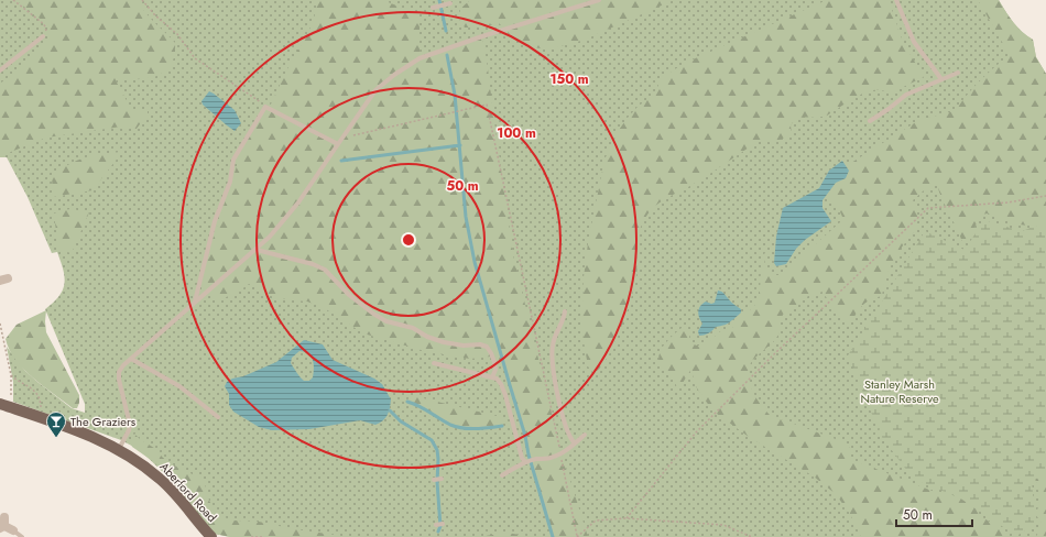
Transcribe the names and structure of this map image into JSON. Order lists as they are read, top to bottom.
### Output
{
  "streets": {
    "main road": ["Aberford Road"]
  },
  "parks": ["Stanley Marsh Nature Reserve"],
  "places": {
    "bar": ["The Graziers"]
  },
  "scale_bar": "50 m",
  "rings": ["150 m", "100 m", "50 m"]
}
